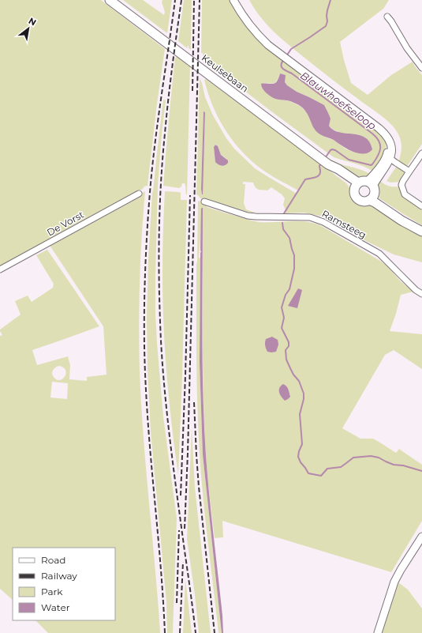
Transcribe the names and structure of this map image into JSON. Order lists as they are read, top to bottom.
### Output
{
  "streets": {
    "main road": ["Keulsebaan"],
    "street": ["De Vorst", "Ramsteeg"]
  },
  "water": ["Blauwhoefseloop"],
  "legend": [
    "Road",
    "Railway",
    "Park",
    "Water"
  ],
  "north": "top right"
}
